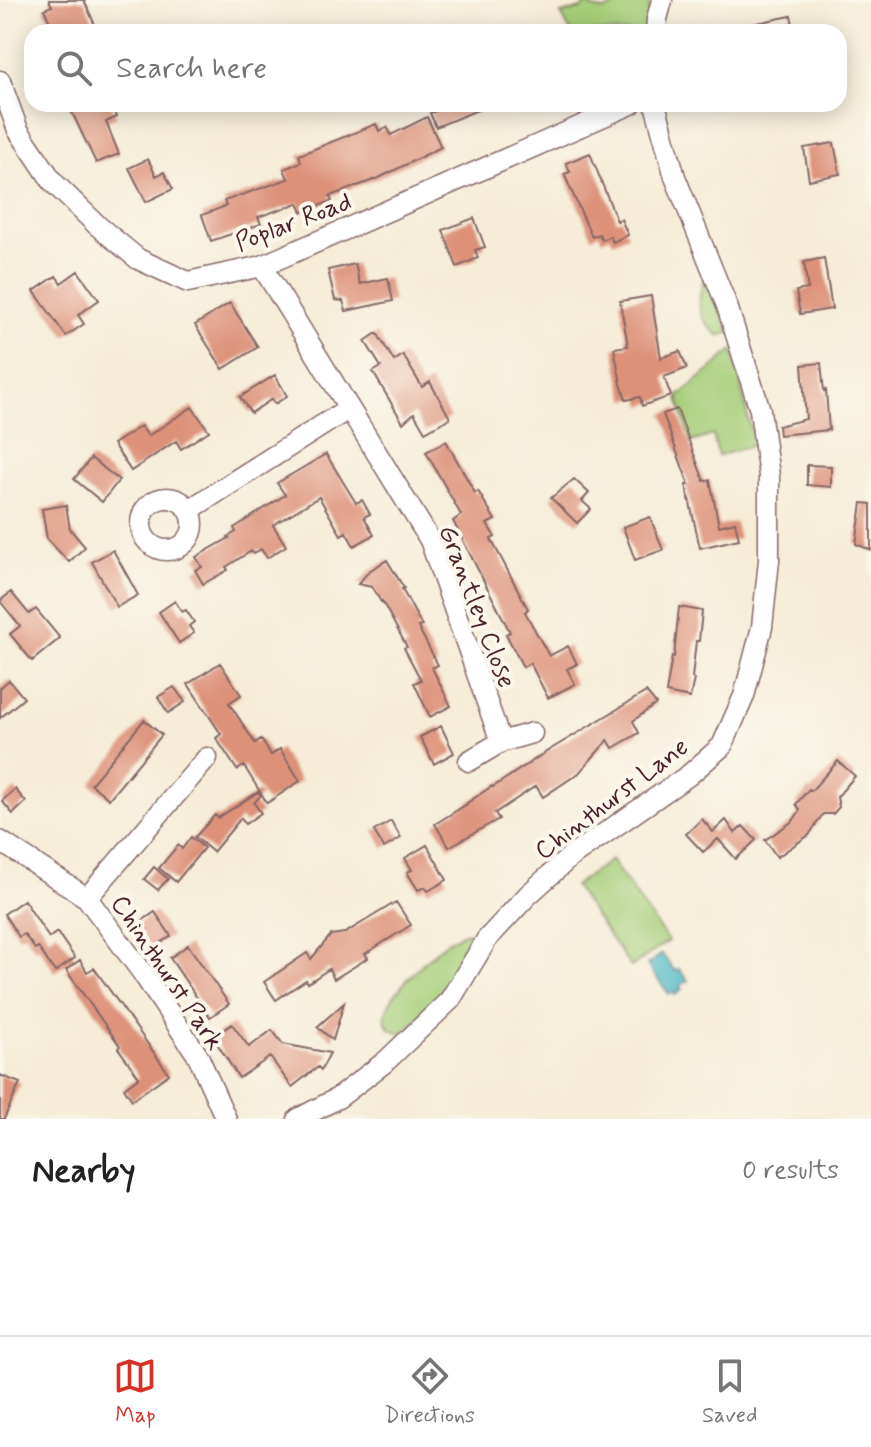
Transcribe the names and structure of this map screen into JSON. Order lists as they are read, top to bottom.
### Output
{
  "streets": {
    "street": [
      "Poplar Road",
      "Grantley Close",
      "Chinthurst Lane",
      "Chinthurst Park"
    ]
  },
  "crossings": [
    ["Poplar Road", "Grantley Close"]
  ],
  "page": {
    "search": "Search here",
    "heading": ["Nearby", "0 results"],
    "nav": ["Map", "Directions", "Saved"]
  }
}
